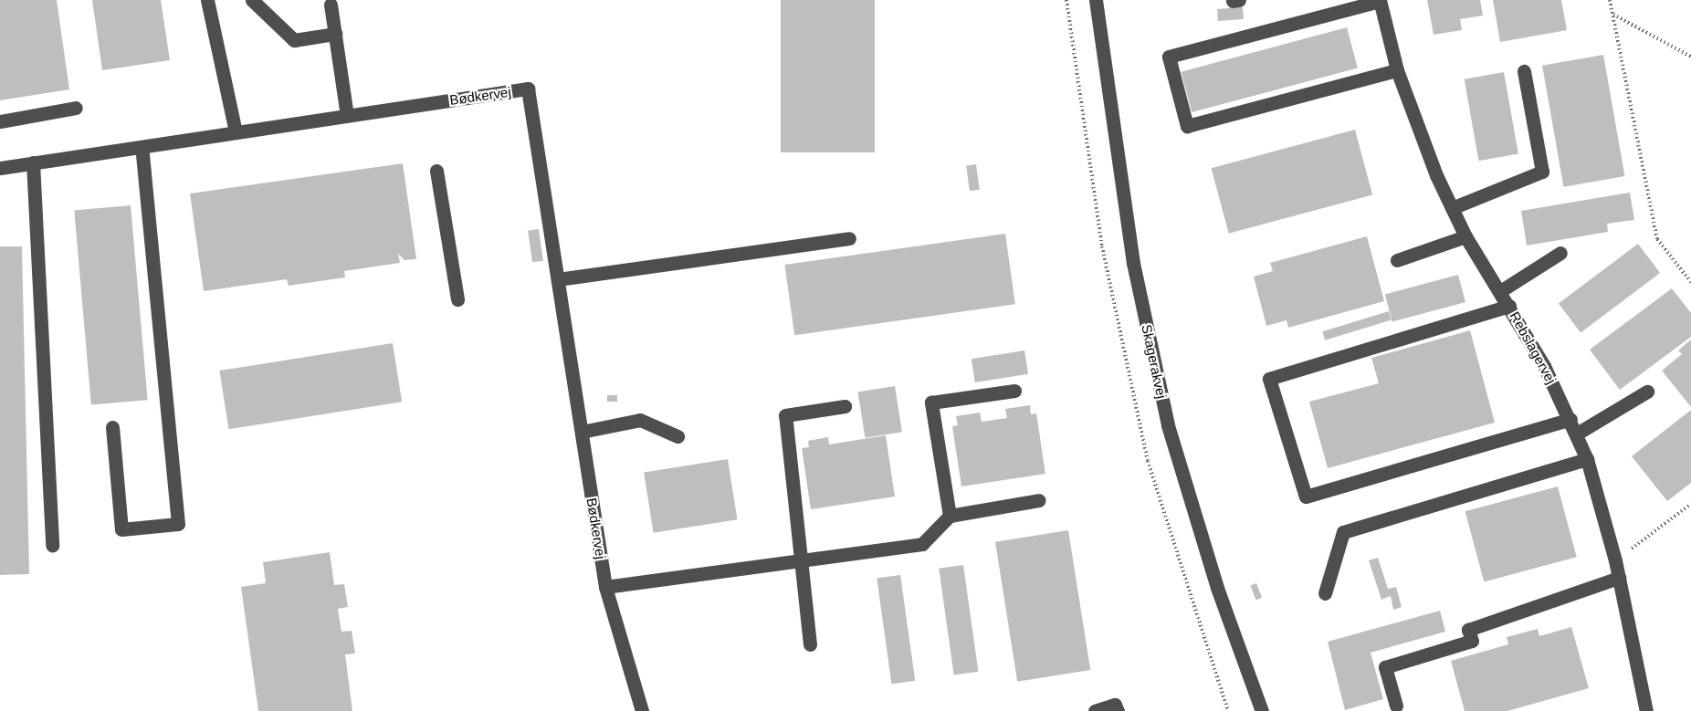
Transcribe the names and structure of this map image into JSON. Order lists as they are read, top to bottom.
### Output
{
  "streets": {
    "street": ["Bødkervej", "Rebslagervej", "Skagerakvej"]
  }
}
